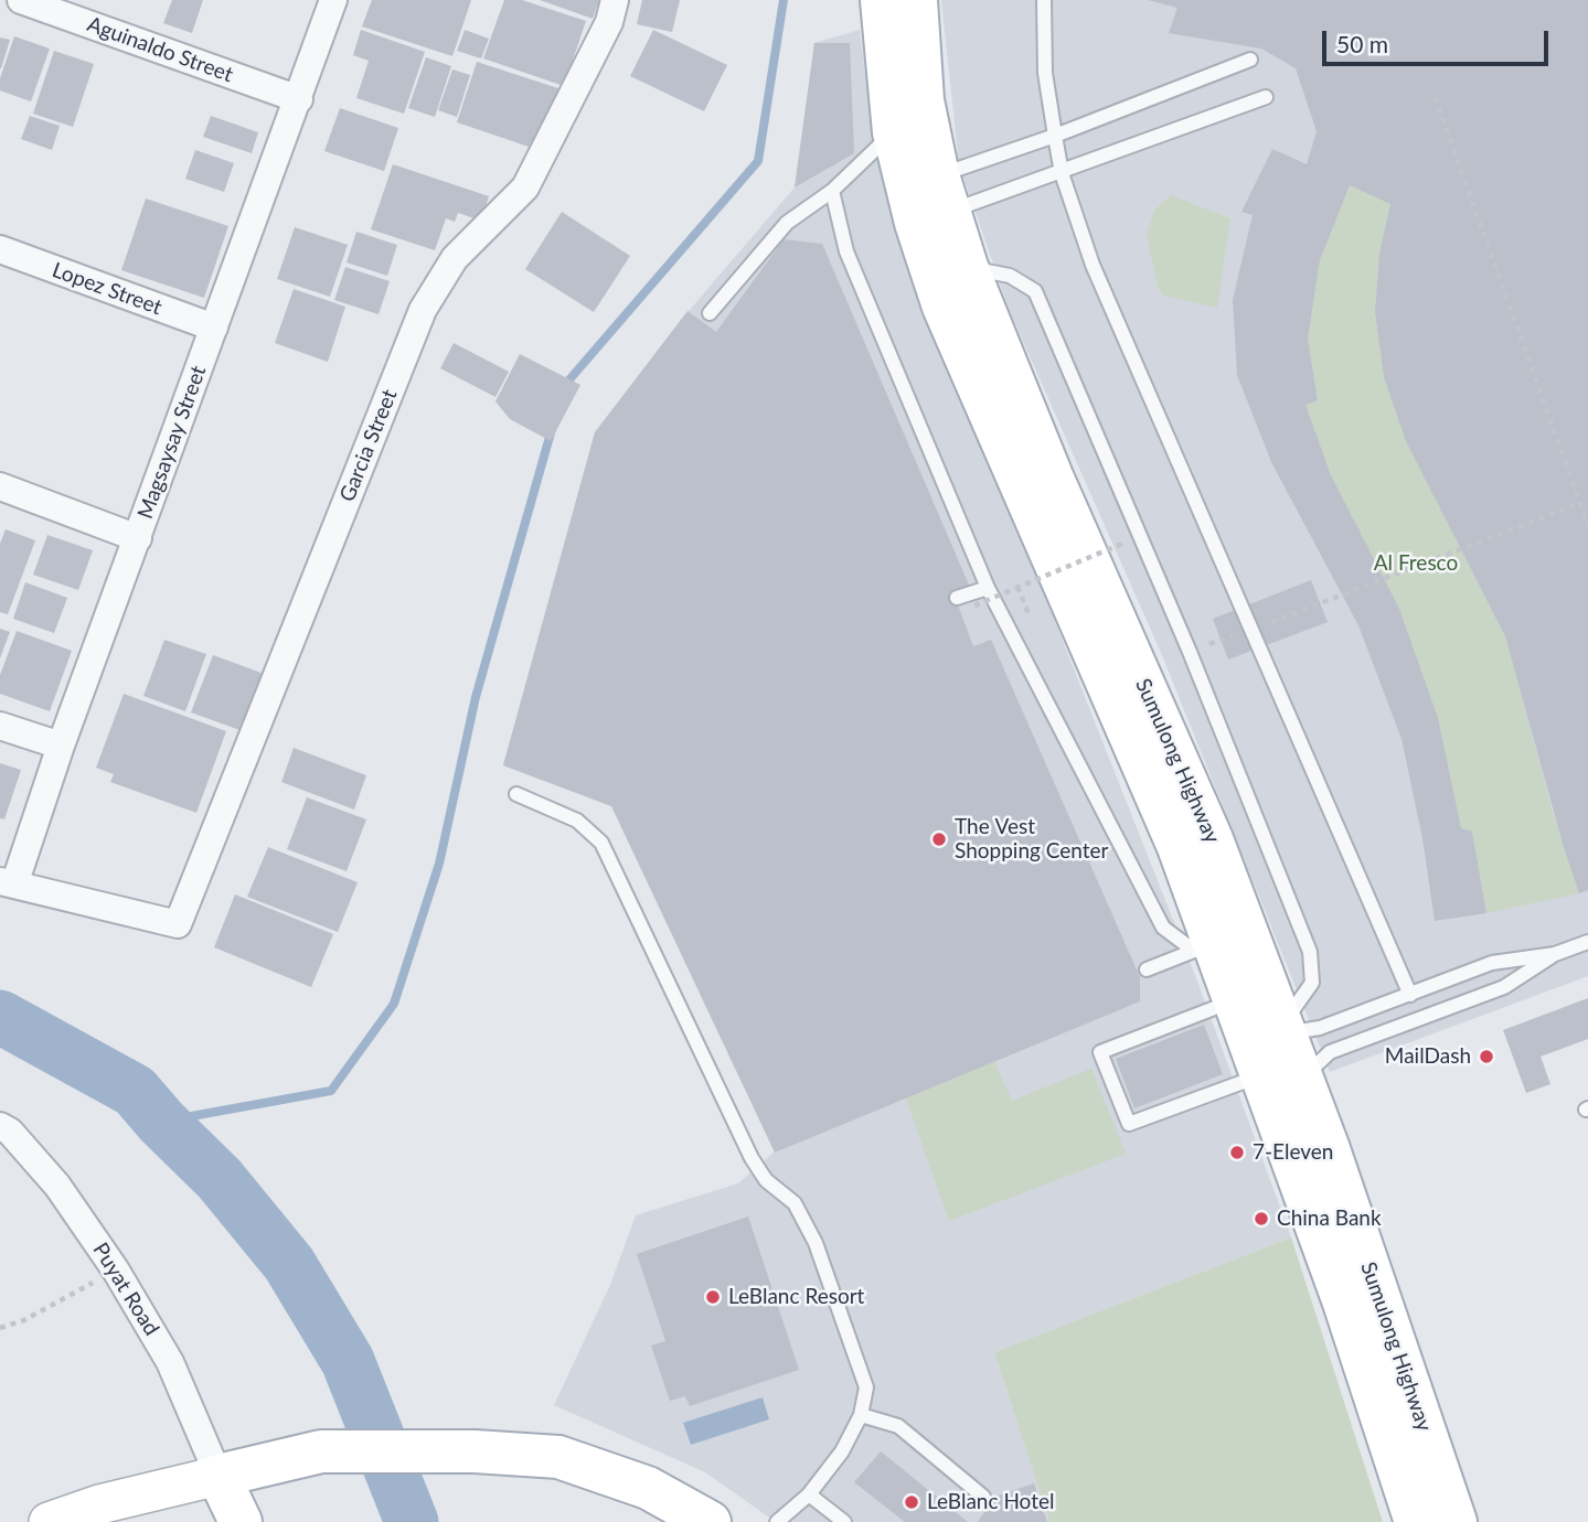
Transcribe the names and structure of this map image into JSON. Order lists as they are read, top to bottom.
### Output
{
  "streets": {
    "main road": ["Sumulong Highway"],
    "street": [
      "Aguinaldo Street",
      "Lopez Street",
      "Magsaysay Street",
      "Garcia Street",
      "Puyat Road"
    ]
  },
  "crossings": [
    ["Aguinaldo Street", "Magsaysay Street"],
    ["Lopez Street", "Magsaysay Street"],
    ["Magsaysay Street", "Garcia Street"]
  ],
  "parks": ["Al Fresco"],
  "places": [
    "The Vest Shopping Center",
    "MailDash",
    "7-Eleven",
    "China Bank",
    "LeBlanc Resort",
    "LeBlanc Hotel"
  ],
  "scale_bar": "50 m"
}
